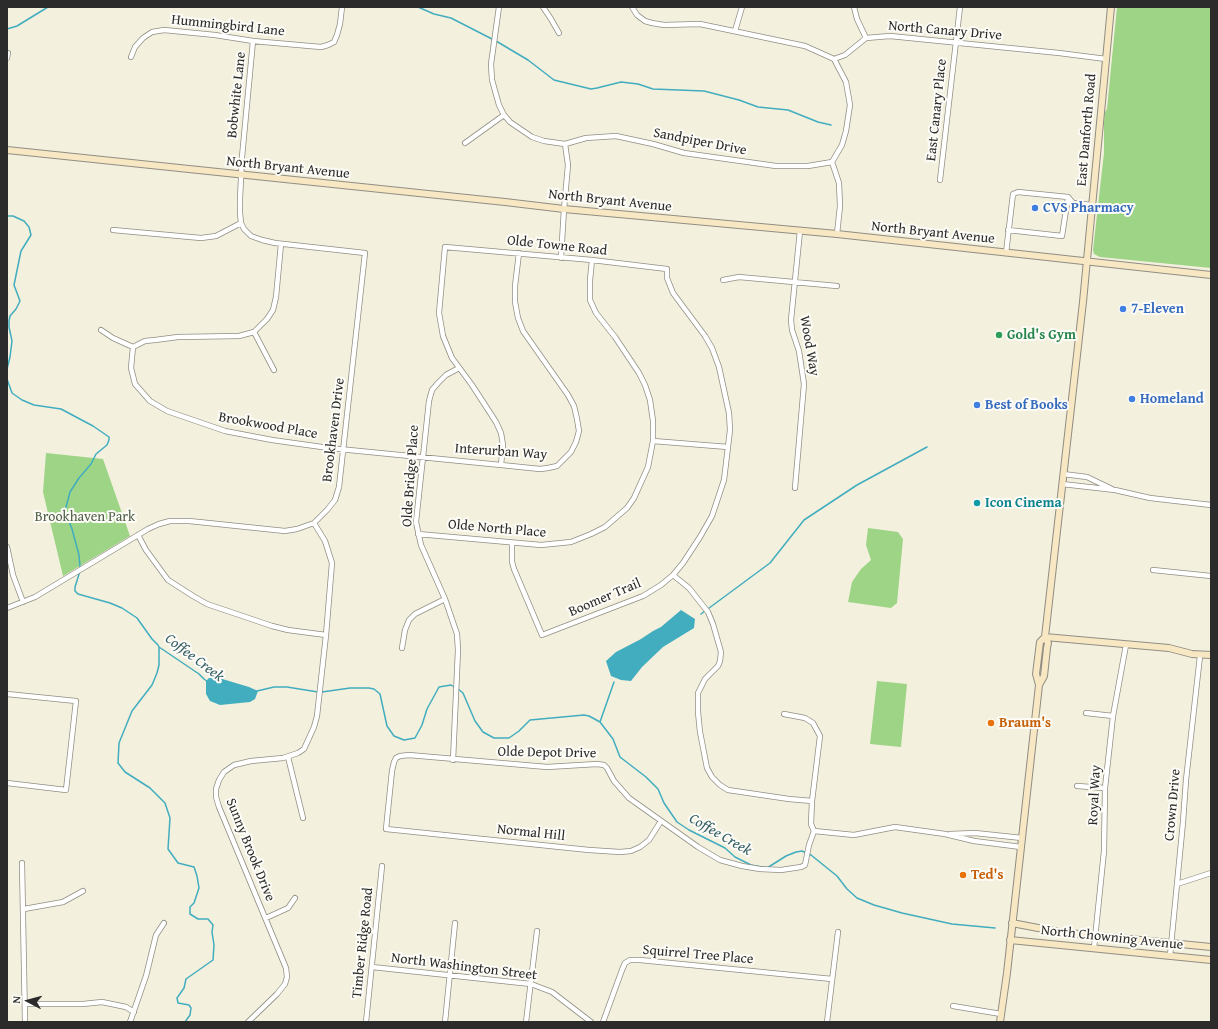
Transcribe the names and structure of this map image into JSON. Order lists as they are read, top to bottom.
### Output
{
  "streets": {
    "street": [
      "Hummingbird Lane",
      "North Canary Drive",
      "Bobwhite Lane",
      "East Canary Place",
      "East Danforth Road",
      "Sandpiper Drive",
      "North Bryant Avenue",
      "Olde Towne Road",
      "Wood Way",
      "Brookwood Place",
      "Brookhaven Drive",
      "Interurban Way",
      "Olde Bridge Place",
      "Olde North Place",
      "Boomer Trail",
      "Olde Depot Drive",
      "Royal Way",
      "Crown Drive",
      "Normal Hill",
      "Sunny Brook Drive",
      "North Chowning Avenue",
      "Timber Ridge Road",
      "Squirrel Tree Place",
      "North Washington Street"
    ]
  },
  "crossings": [
    ["Hummingbird Lane", "Bobwhite Lane"],
    ["North Canary Drive", "East Canary Place"],
    ["North Canary Drive", "East Danforth Road"],
    ["Bobwhite Lane", "North Bryant Avenue"],
    ["East Danforth Road", "North Bryant Avenue"],
    ["East Danforth Road", "North Chowning Avenue"],
    ["North Bryant Avenue", "Wood Way"],
    ["Olde Towne Road", "Interurban Way"],
    ["Olde Towne Road", "Olde Bridge Place"],
    ["Olde Towne Road", "Olde North Place"],
    ["Olde Towne Road", "Boomer Trail"],
    ["Brookwood Place", "Brookhaven Drive"],
    ["Brookwood Place", "Interurban Way"],
    ["Brookwood Place", "Olde Bridge Place"],
    ["Brookhaven Drive", "Sunny Brook Drive"],
    ["Interurban Way", "Olde Bridge Place"],
    ["Olde Bridge Place", "Olde North Place"],
    ["Olde Bridge Place", "Olde Depot Drive"],
    ["Olde North Place", "Boomer Trail"],
    ["Olde Depot Drive", "Normal Hill"],
    ["Royal Way", "North Chowning Avenue"],
    ["Crown Drive", "North Chowning Avenue"],
    ["Timber Ridge Road", "North Washington Street"]
  ],
  "water": ["Coffee Creek"],
  "parks": ["Brookhaven Park"],
  "places": [
    "CVS Pharmacy",
    "7-Eleven",
    "Gold's Gym",
    "Homeland",
    "Best of Books",
    "Icon Cinema",
    "Braum's",
    "Ted's"
  ],
  "north": "left"
}
